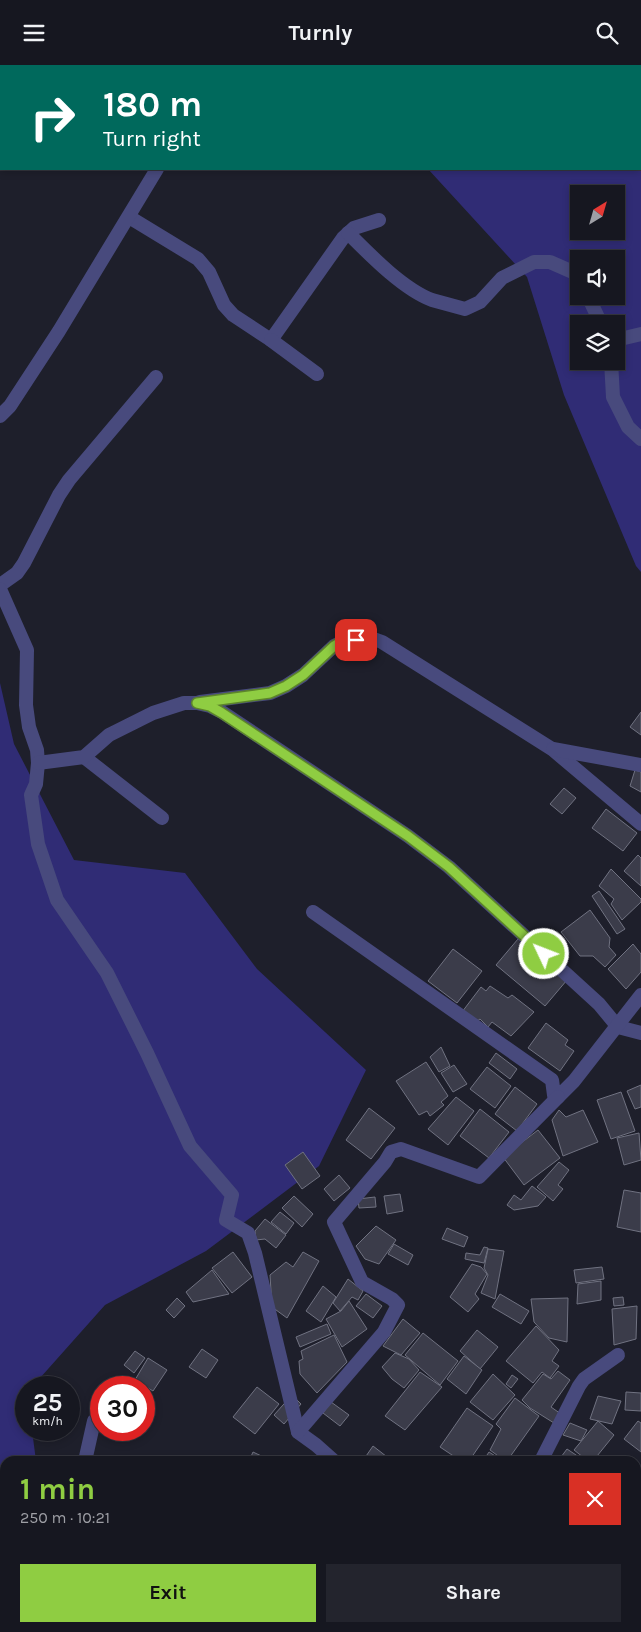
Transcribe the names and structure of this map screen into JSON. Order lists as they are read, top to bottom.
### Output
{
  "north": "top right",
  "page": {
    "header": "Turnly",
    "turn": ["180 m", "Turn right"],
    "speed": "25 km/h",
    "limit": "30",
    "heading": ["1 min", "250 m · 10:21"],
    "buttons": ["Exit", "Share"]
  }
}
